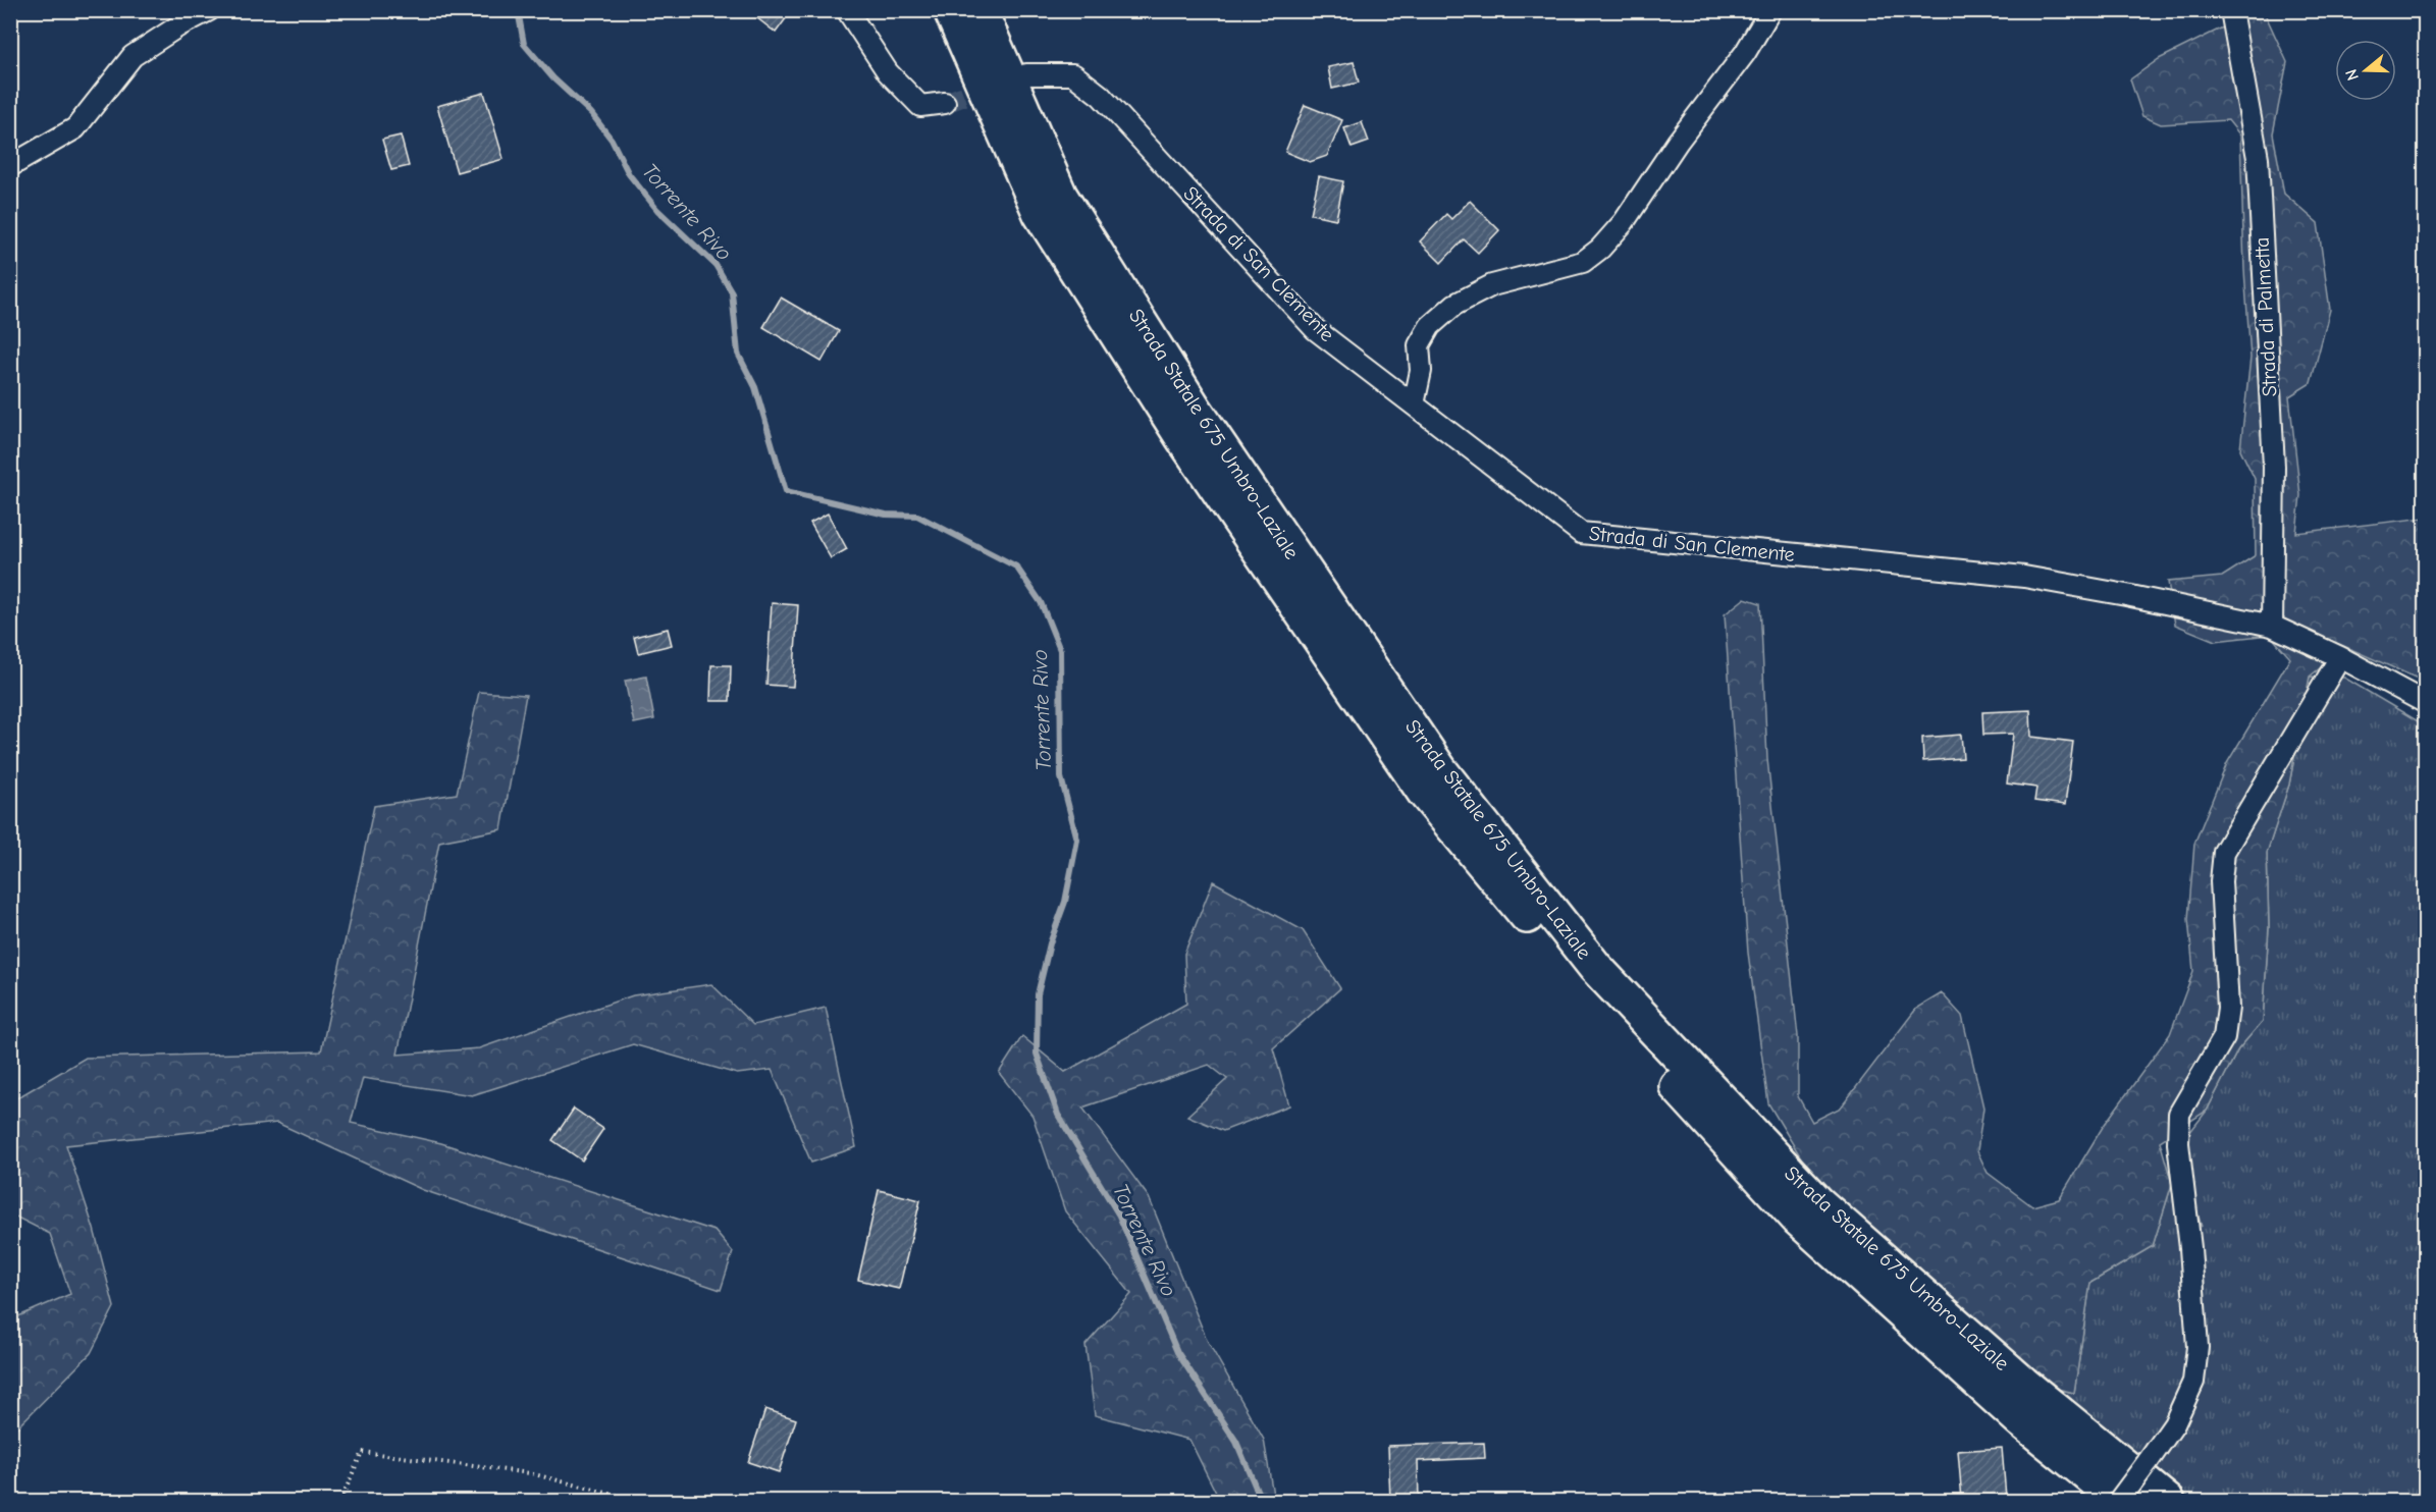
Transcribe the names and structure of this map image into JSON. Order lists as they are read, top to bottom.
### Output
{
  "streets": {
    "highway": ["Strada Statale 675 Umbro-Laziale"],
    "street": ["Strada di San Clemente", "Strada di Palmetta"]
  },
  "crossings": [
    ["Strada di San Clemente", "Strada di Palmetta"]
  ],
  "water": ["Torrente Rivo"],
  "north": "left"
}
